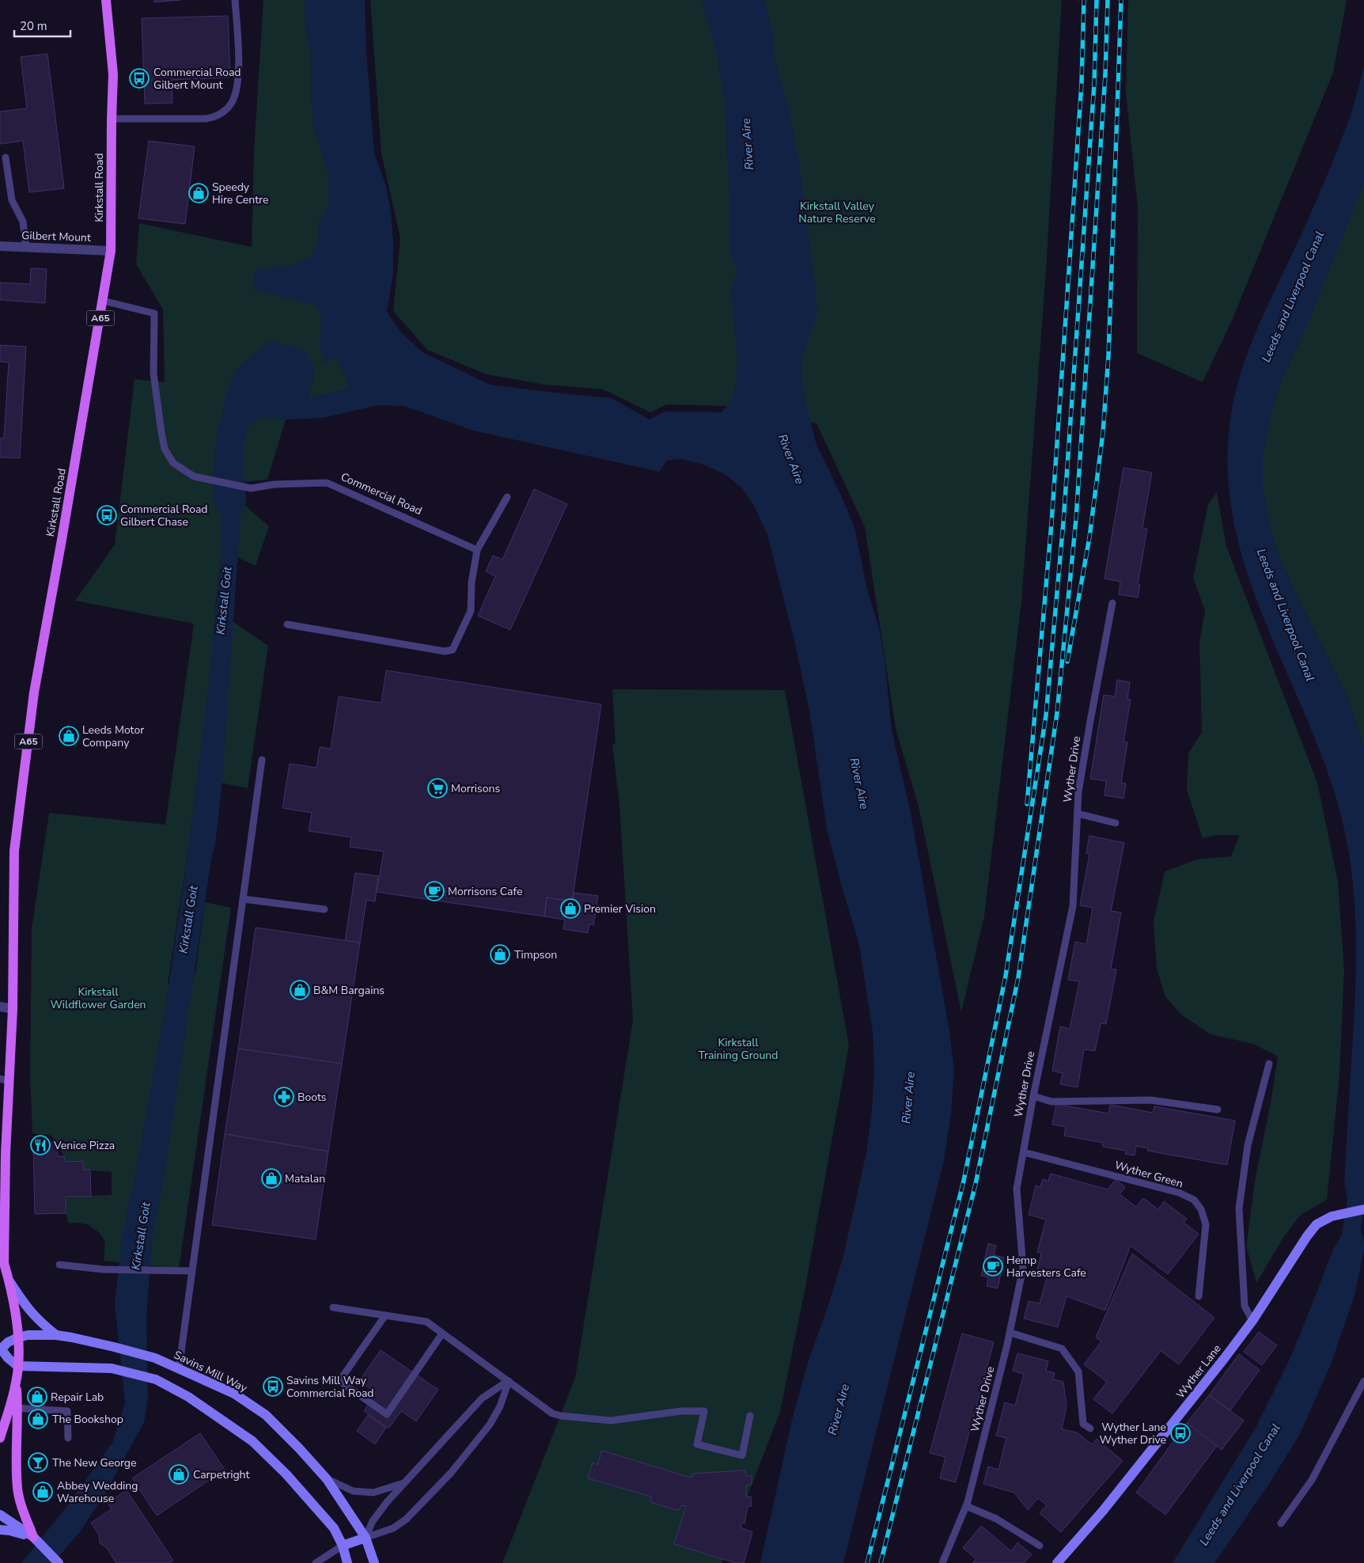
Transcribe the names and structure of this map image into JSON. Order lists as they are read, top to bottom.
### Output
{
  "streets": {
    "main road": ["Kirkstall Road", "A65"],
    "street": ["Gilbert Mount", "Savins Mill Way", "Wyther Lane"],
    "lane": ["Commercial Road", "Wyther Drive", "Wyther Green"]
  },
  "crossings": [
    ["Kirkstall Road", "Gilbert Mount"],
    ["Kirkstall Road", "A65"],
    ["Kirkstall Road", "Commercial Road"],
    ["A65", "Savins Mill Way"],
    ["Wyther Drive", "Wyther Green"]
  ],
  "water": ["River Aire", "Leeds and Liverpool Canal", "Kirkstall Goit"],
  "parks": ["Kirkstall Valley Nature Reserve", "Kirkstall Wildflower Garden", "Kirkstall Training Ground"],
  "places": {
    "bus stop": [
      "Commercial Road Gilbert Mount",
      "Commercial Road Gilbert Chase",
      "Savins Mill Way Commercial Road",
      "Wyther Lane Wyther Drive"
    ],
    "shop": [
      "Speedy Hire Centre",
      "Leeds Motor Company",
      "Premier Vision",
      "Timpson",
      "B&M Bargains",
      "Matalan",
      "Repair Lab",
      "The Bookshop",
      "Carpetright",
      "Abbey Wedding Warehouse"
    ],
    "supermarket": ["Morrisons"],
    "cafe": ["Morrisons Cafe", "Hemp Harvesters Cafe"],
    "pharmacy": ["Boots"],
    "restaurant": ["Venice Pizza"],
    "bar": ["The New George"]
  },
  "scale_bar": "20 m"
}
